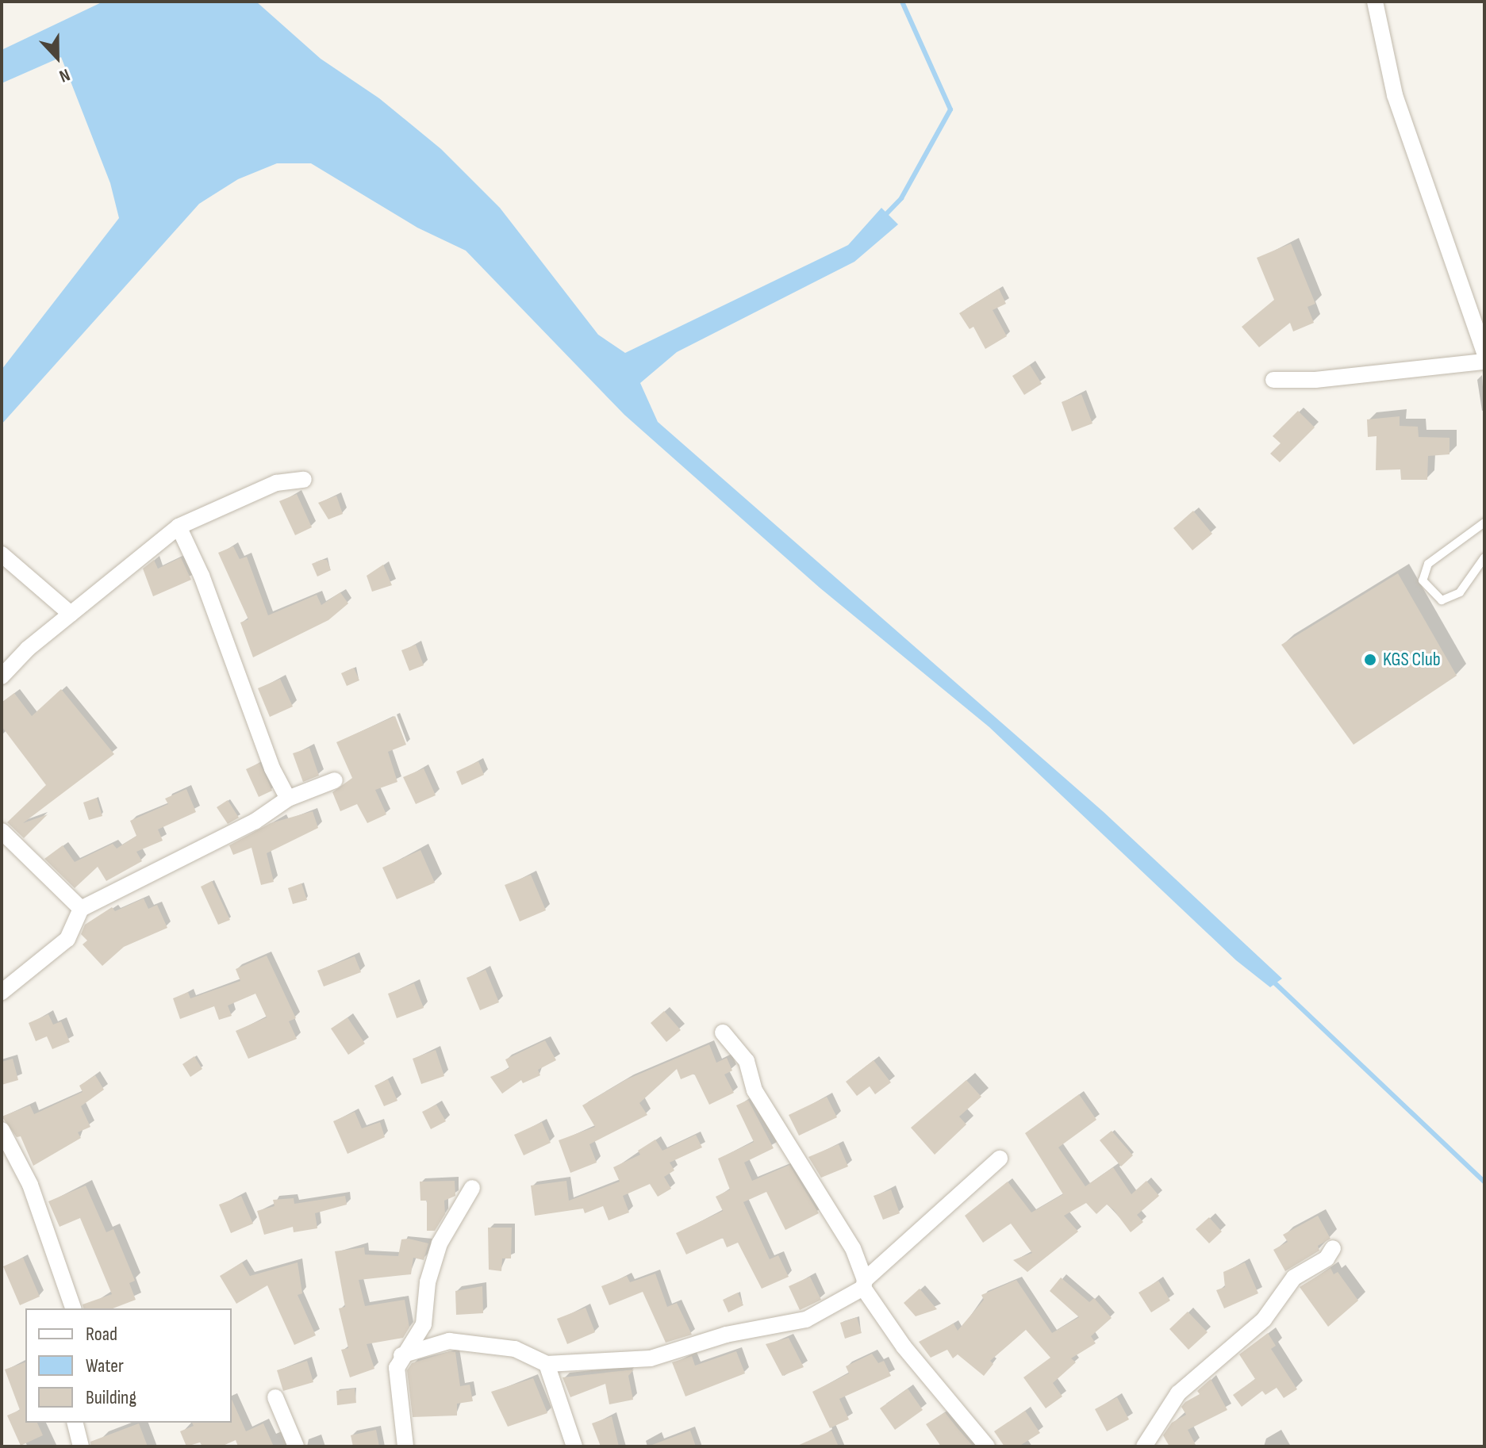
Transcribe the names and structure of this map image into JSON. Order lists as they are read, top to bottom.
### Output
{
  "places": ["KGS Club"],
  "legend": ["Road", "Water", "Building"],
  "north": "bottom"
}
